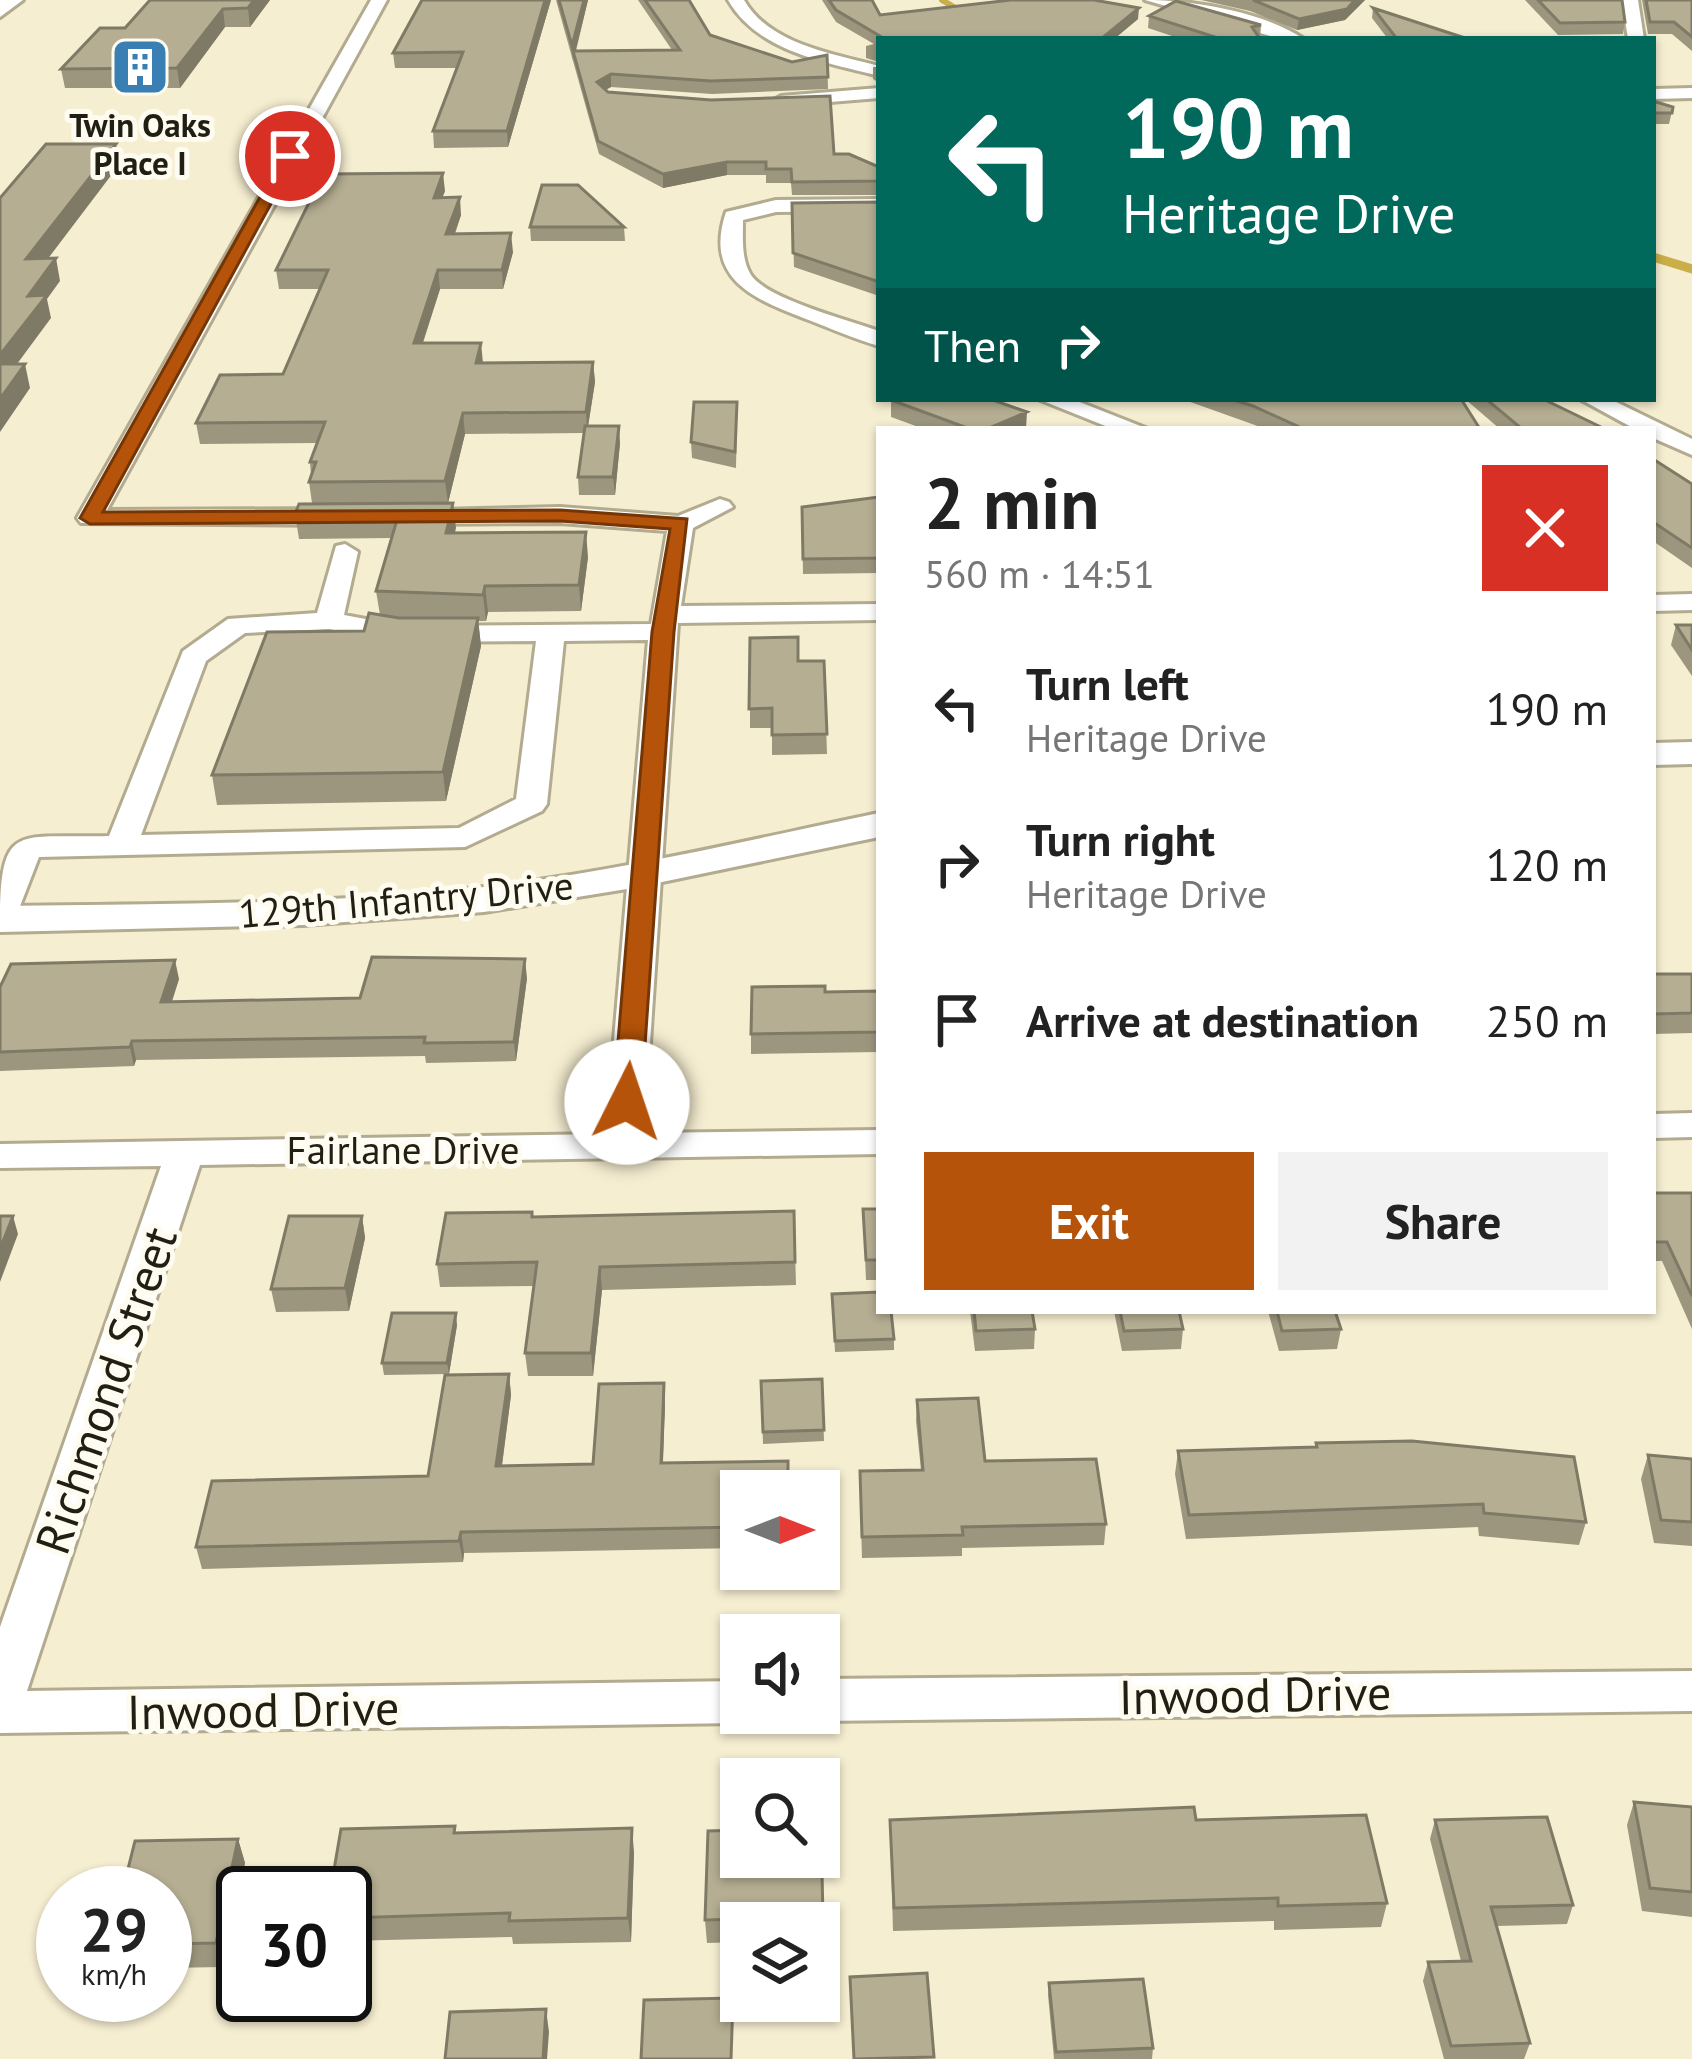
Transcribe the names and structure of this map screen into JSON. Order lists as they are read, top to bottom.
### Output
{
  "streets": {
    "street": [
      "129th Infantry Drive",
      "Fairlane Drive",
      "Richmond Street",
      "Inwood Drive"
    ]
  },
  "crossings": [
    ["Fairlane Drive", "Richmond Street"]
  ],
  "places": {
    "building": ["Twin Oaks Place I"]
  },
  "north": "right",
  "page": {
    "turn": ["190 m", "Heritage Drive"],
    "then": "Then",
    "heading": ["2 min", "560 m · 14:51"],
    "list": [
      {
        "name": "Turn left",
        "note": "Heritage Drive",
        "value": "190 m"
      },
      {
        "name": "Turn right",
        "note": "Heritage Drive",
        "value": "120 m"
      },
      {
        "name": "Arrive at destination",
        "value": "250 m"
      }
    ],
    "buttons": ["Exit", "Share"],
    "speed": "29 km/h",
    "limit": "30"
  }
}
